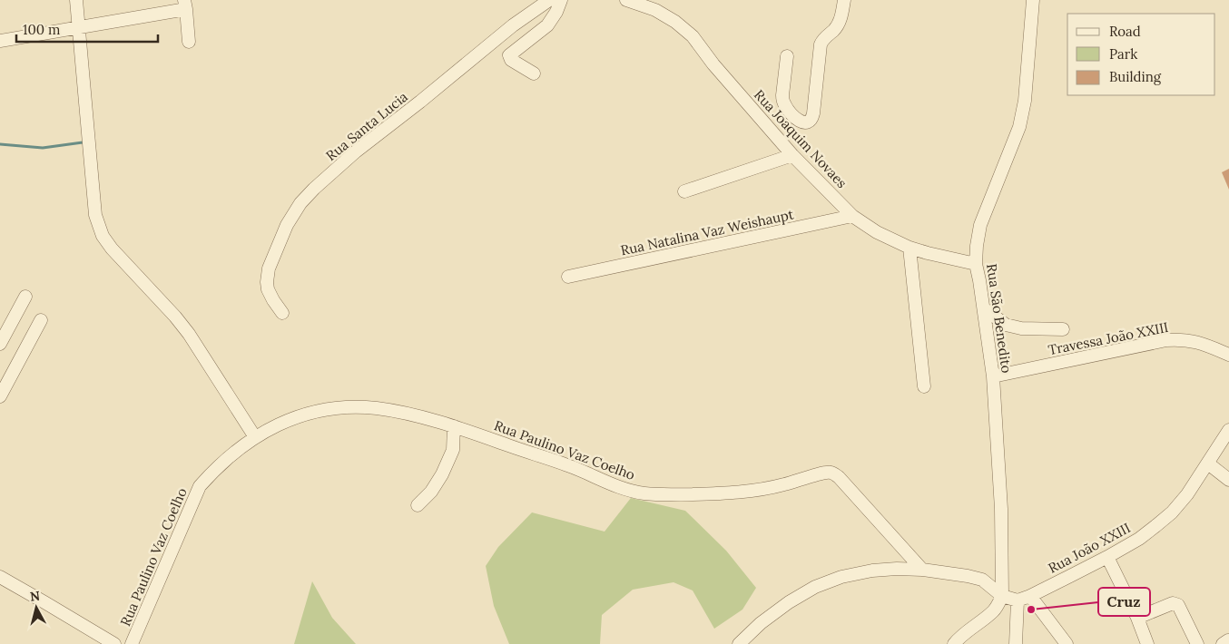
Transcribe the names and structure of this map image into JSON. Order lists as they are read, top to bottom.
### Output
{
  "streets": {
    "street": [
      "Rua Santa Lucia",
      "Rua Joaquim Novaes",
      "Rua Natalina Vaz Weishaupt",
      "Rua São Benedito",
      "Travessa João XXIII",
      "Rua Paulino Vaz Coelho",
      "Rua João XXIII"
    ]
  },
  "crossings": [
    ["Rua Joaquim Novaes", "Rua Natalina Vaz Weishaupt"],
    ["Rua Joaquim Novaes", "Rua São Benedito"],
    ["Rua São Benedito", "Travessa João XXIII"]
  ],
  "places": ["Cruz"],
  "legend": ["Road", "Park", "Building"],
  "scale_bar": "100 m",
  "north": "top"
}
